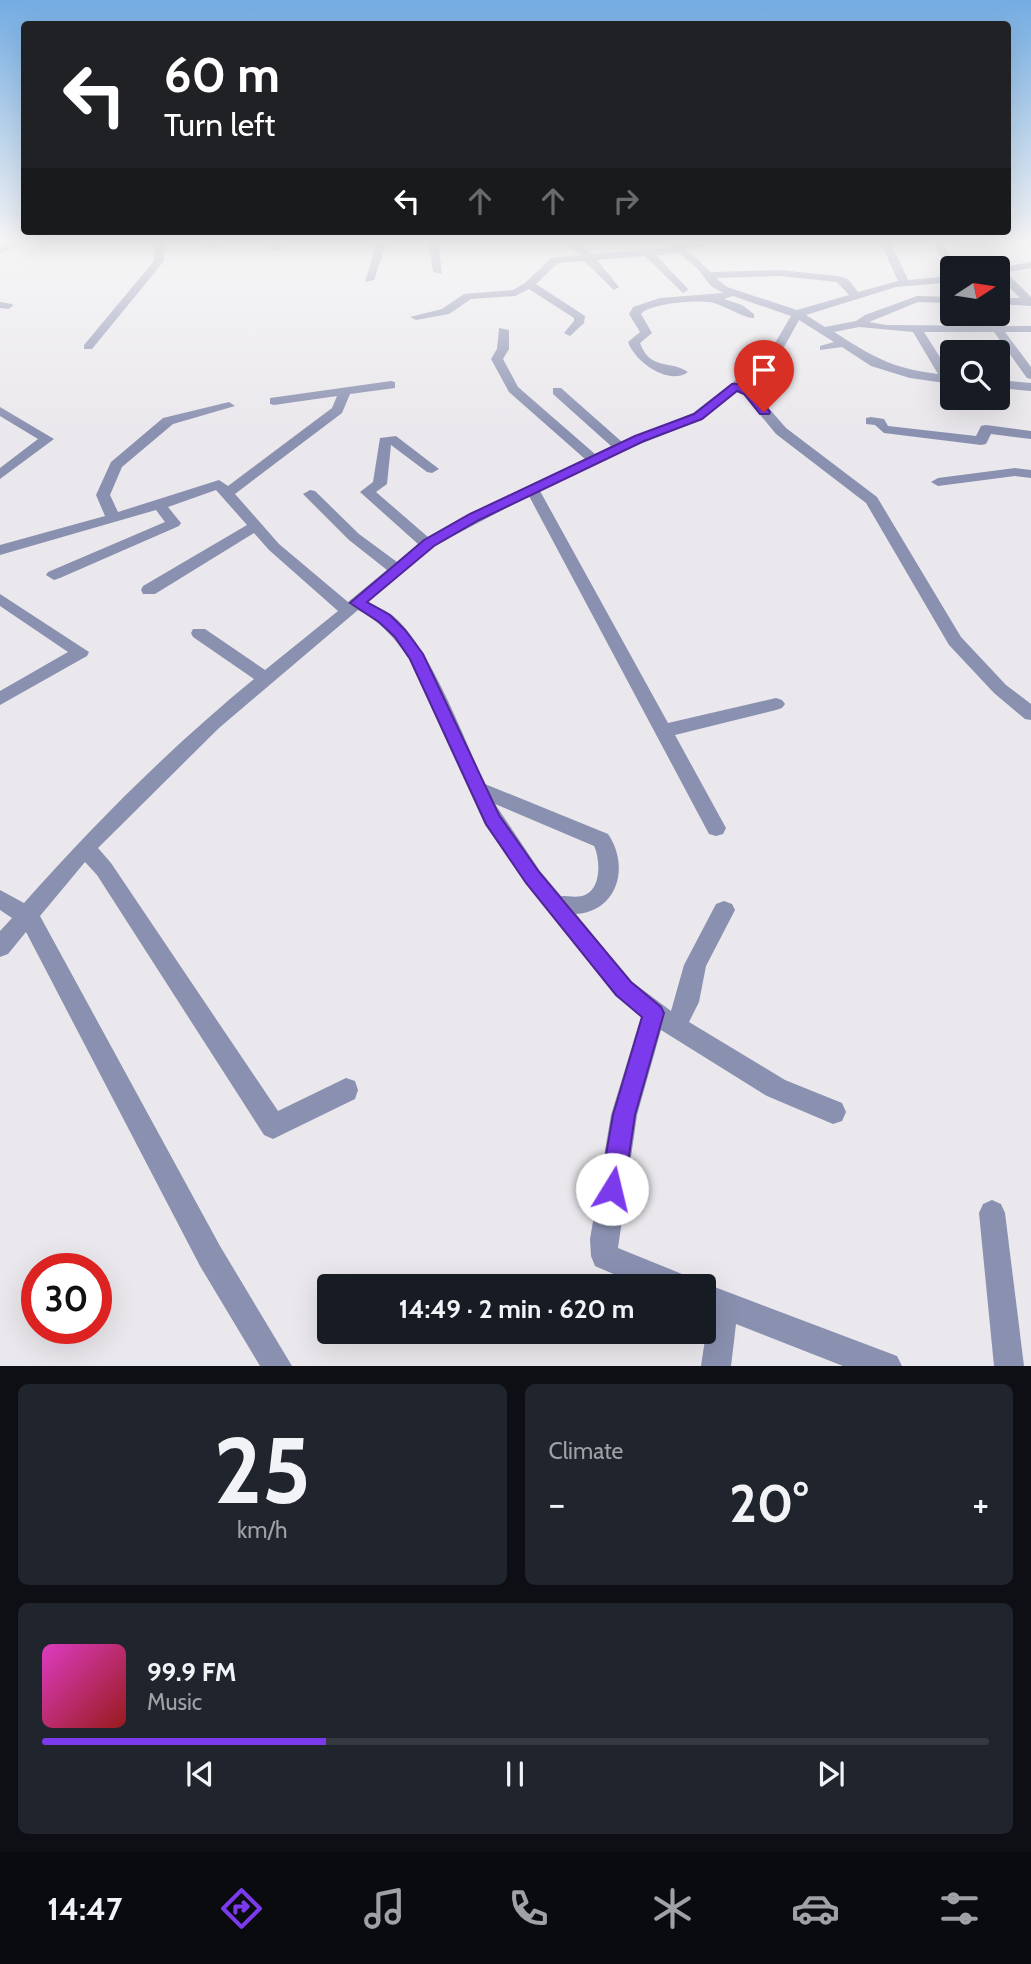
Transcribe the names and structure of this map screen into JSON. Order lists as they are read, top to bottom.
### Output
{
  "north": "right",
  "page": {
    "turn": ["60 m", "Turn left"],
    "limit": "30",
    "trip": "14:49 · 2 min · 620 m",
    "tile": [
      ["25", "km/h"],
      "Climate"
    ],
    "heat": ["−", "20°", "+"],
    "song": ["99.9 FM", "Music"],
    "tabs": "14:47"
  }
}
